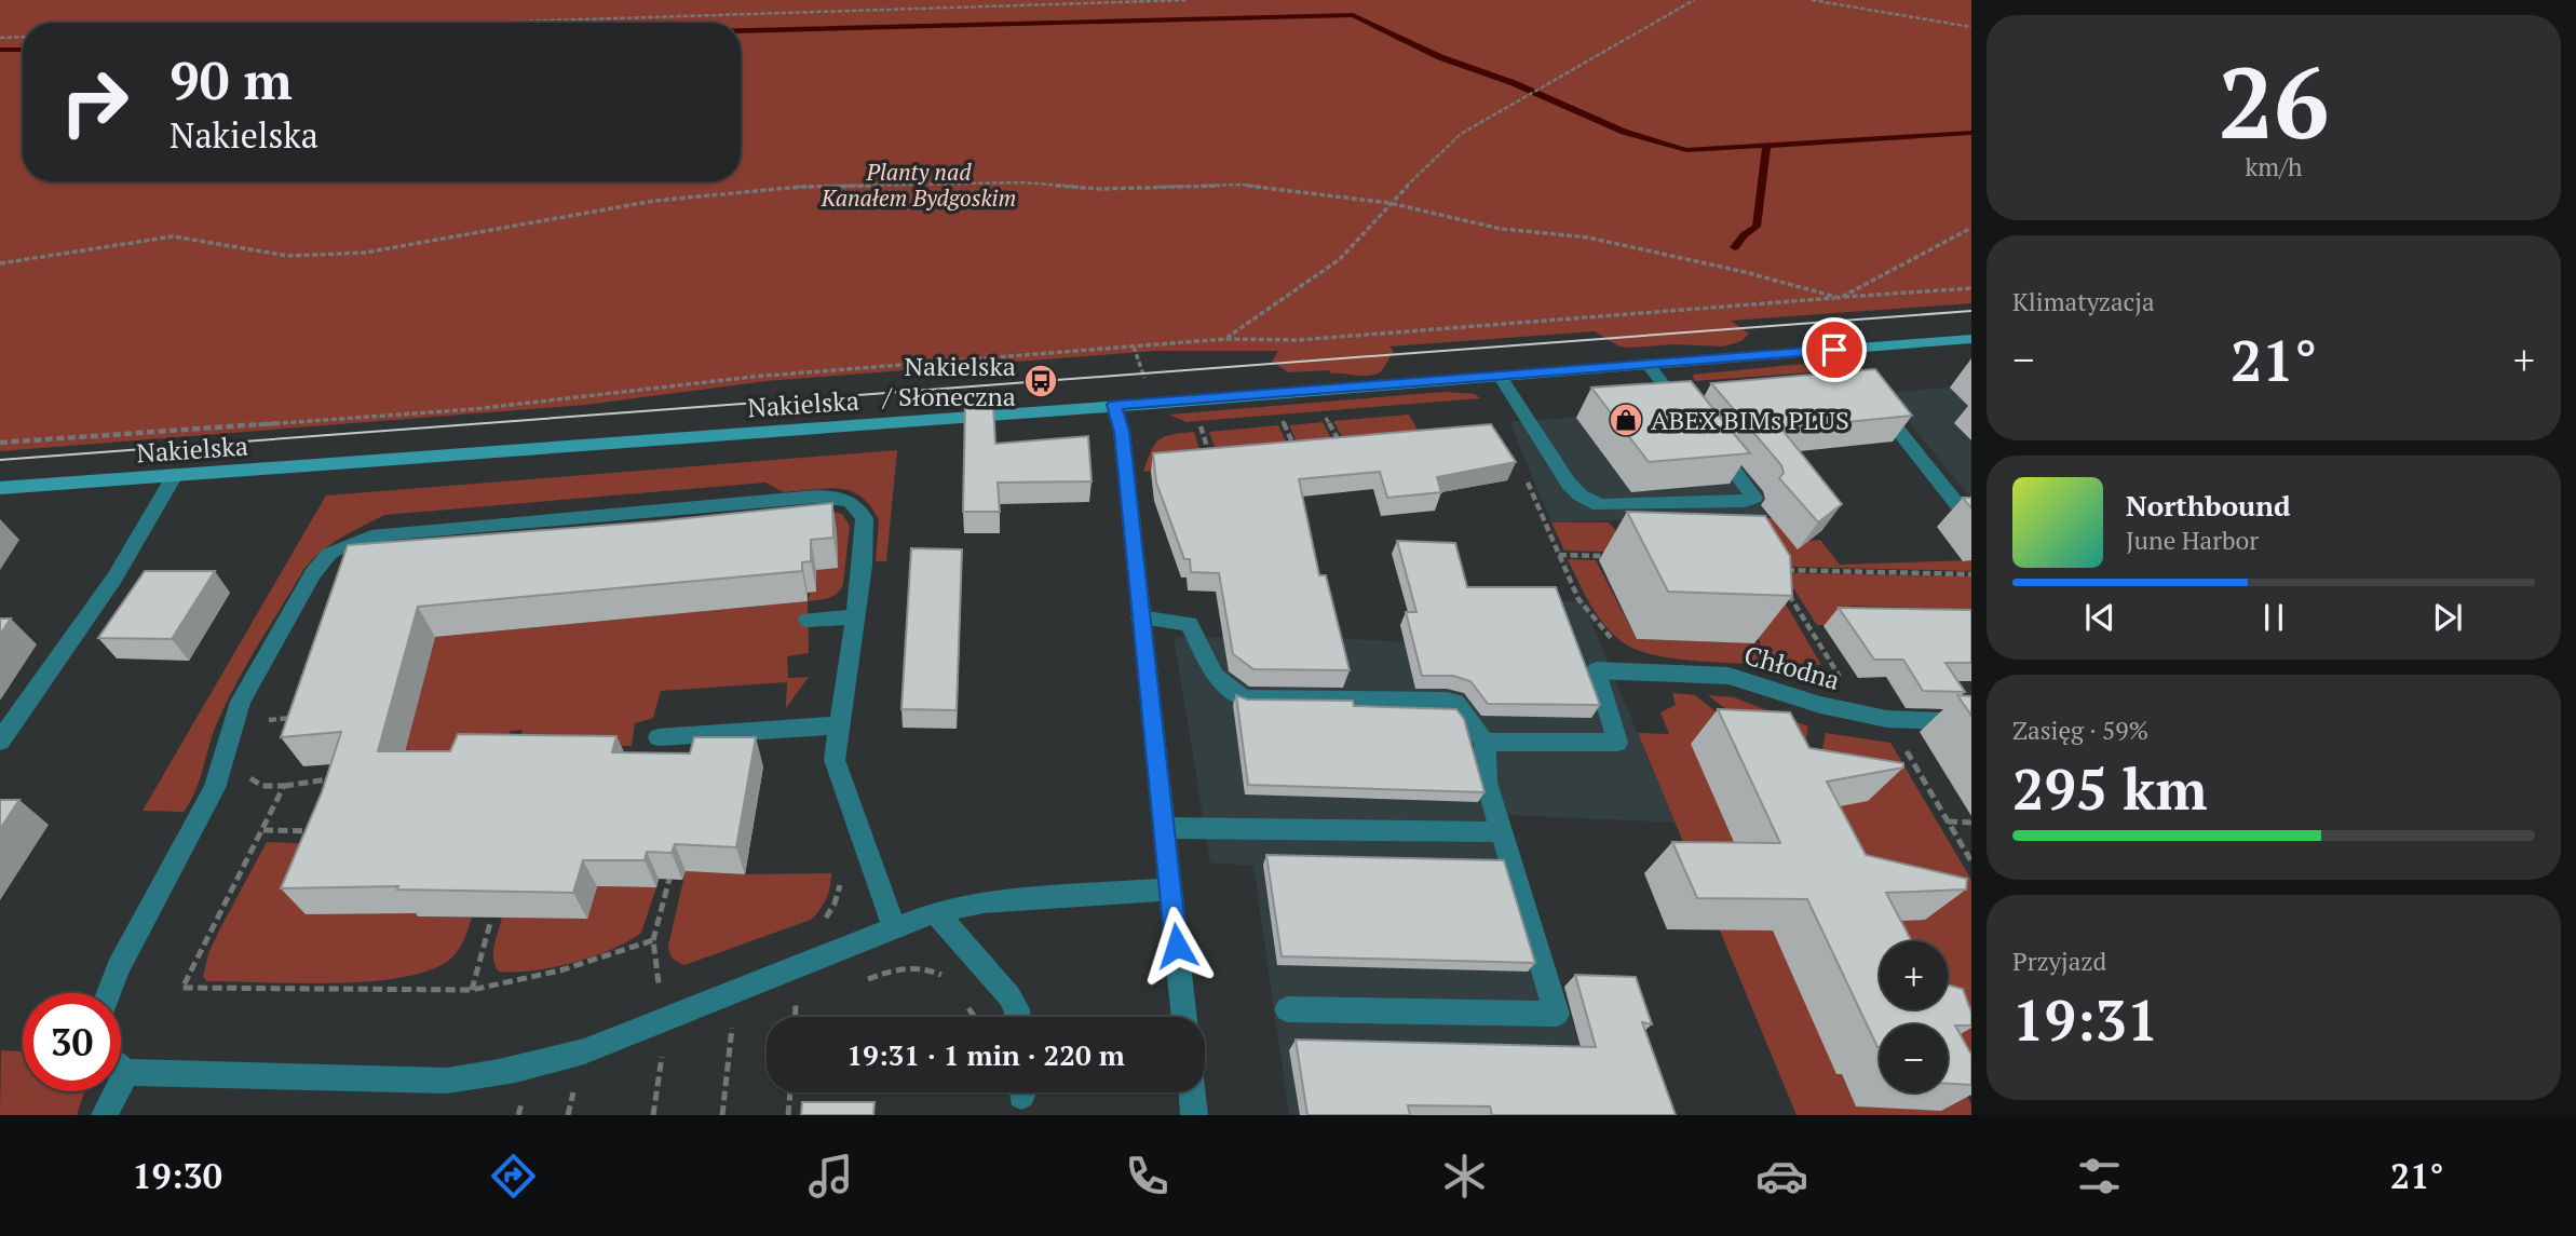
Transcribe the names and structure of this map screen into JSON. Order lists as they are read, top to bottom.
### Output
{
  "streets": {
    "main road": ["Nakielska"],
    "street": ["Chłodna"]
  },
  "parks": ["Planty nad Kanałem Bydgoskim"],
  "places": {
    "bus stop": ["Nakielska / Słoneczna"],
    "shop": ["ABEX BIMs PLUS"]
  },
  "page": {
    "tile": [
      ["26", "km/h"],
      "Klimatyzacja",
      ["Zasięg · 59%", "295 km"],
      ["Przyjazd", "19:31"]
    ],
    "turn": ["90 m", "Nakielska"],
    "heat": ["−", "21°", "+"],
    "song": ["Northbound", "June Harbor"],
    "map_buttons": ["+", "−"],
    "limit": "30",
    "trip": "19:31 · 1 min · 220 m",
    "tabs": ["19:30", "21°"]
  }
}
